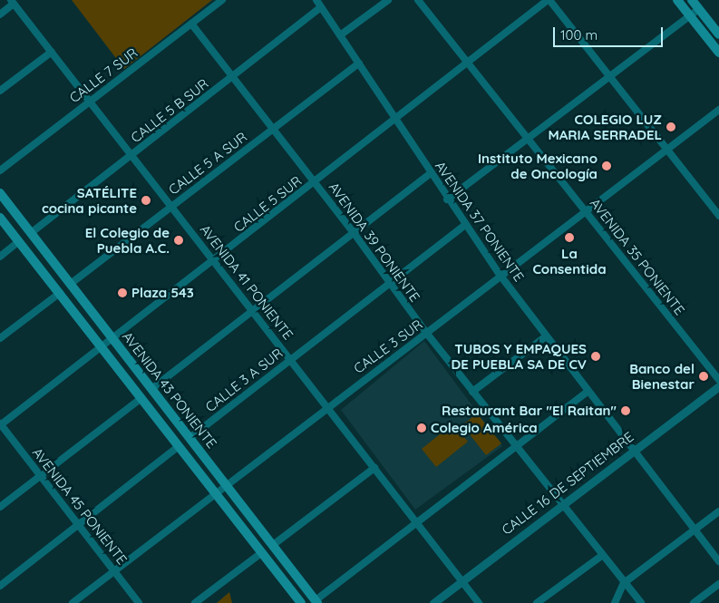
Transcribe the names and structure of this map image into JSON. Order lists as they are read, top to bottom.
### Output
{
  "streets": {
    "main road": ["AVENIDA 43 PONIENTE"],
    "street": [
      "CALLE 7 SUR",
      "CALLE 5 B SUR",
      "CALLE 5 A SUR",
      "CALLE 5 SUR",
      "AVENIDA 37 PONIENTE",
      "AVENIDA 39 PONIENTE",
      "AVENIDA 35 PONIENTE",
      "AVENIDA 41 PONIENTE",
      "CALLE 3 SUR",
      "CALLE 3 A SUR",
      "CALLE 16 DE SEPTIEMBRE",
      "AVENIDA 45 PONIENTE"
    ]
  },
  "crossings": [
    ["CALLE 7 SUR", "AVENIDA 39 PONIENTE"],
    ["CALLE 7 SUR", "AVENIDA 41 PONIENTE"],
    ["CALLE 5 B SUR", "AVENIDA 37 PONIENTE"],
    ["CALLE 5 B SUR", "AVENIDA 39 PONIENTE"],
    ["CALLE 5 B SUR", "AVENIDA 41 PONIENTE"],
    ["CALLE 5 B SUR", "AVENIDA 43 PONIENTE"],
    ["CALLE 5 A SUR", "AVENIDA 37 PONIENTE"],
    ["CALLE 5 A SUR", "AVENIDA 39 PONIENTE"],
    ["CALLE 5 A SUR", "AVENIDA 41 PONIENTE"],
    ["CALLE 5 A SUR", "AVENIDA 43 PONIENTE"],
    ["CALLE 5 SUR", "AVENIDA 37 PONIENTE"],
    ["CALLE 5 SUR", "AVENIDA 39 PONIENTE"],
    ["CALLE 5 SUR", "AVENIDA 35 PONIENTE"],
    ["CALLE 5 SUR", "AVENIDA 41 PONIENTE"],
    ["CALLE 5 SUR", "AVENIDA 43 PONIENTE"],
    ["CALLE 5 SUR", "AVENIDA 45 PONIENTE"],
    ["AVENIDA 37 PONIENTE", "CALLE 3 SUR"],
    ["AVENIDA 37 PONIENTE", "CALLE 3 A SUR"],
    ["AVENIDA 37 PONIENTE", "CALLE 16 DE SEPTIEMBRE"],
    ["AVENIDA 39 PONIENTE", "CALLE 3 SUR"],
    ["AVENIDA 39 PONIENTE", "CALLE 3 A SUR"],
    ["AVENIDA 39 PONIENTE", "CALLE 16 DE SEPTIEMBRE"],
    ["AVENIDA 35 PONIENTE", "CALLE 3 SUR"],
    ["AVENIDA 41 PONIENTE", "CALLE 3 SUR"],
    ["AVENIDA 41 PONIENTE", "CALLE 3 A SUR"],
    ["AVENIDA 41 PONIENTE", "CALLE 16 DE SEPTIEMBRE"],
    ["CALLE 3 SUR", "AVENIDA 43 PONIENTE"],
    ["CALLE 3 SUR", "AVENIDA 45 PONIENTE"],
    ["CALLE 3 A SUR", "AVENIDA 43 PONIENTE"]
  ],
  "places": [
    "COLEGIO LUZ MARIA SERRADEL",
    "Instituto Mexicano de Oncología",
    "SATÉLITE cocina picante",
    "La Consentida",
    "El Colegio de Puebla A.C.",
    "Plaza 543",
    "TUBOS Y EMPAQUES DE PUEBLA SA DE CV",
    "Banco del Bienestar",
    "Restaurant Bar \"El Raitan\"",
    "Colegio América"
  ],
  "scale_bar": "100 m"
}
